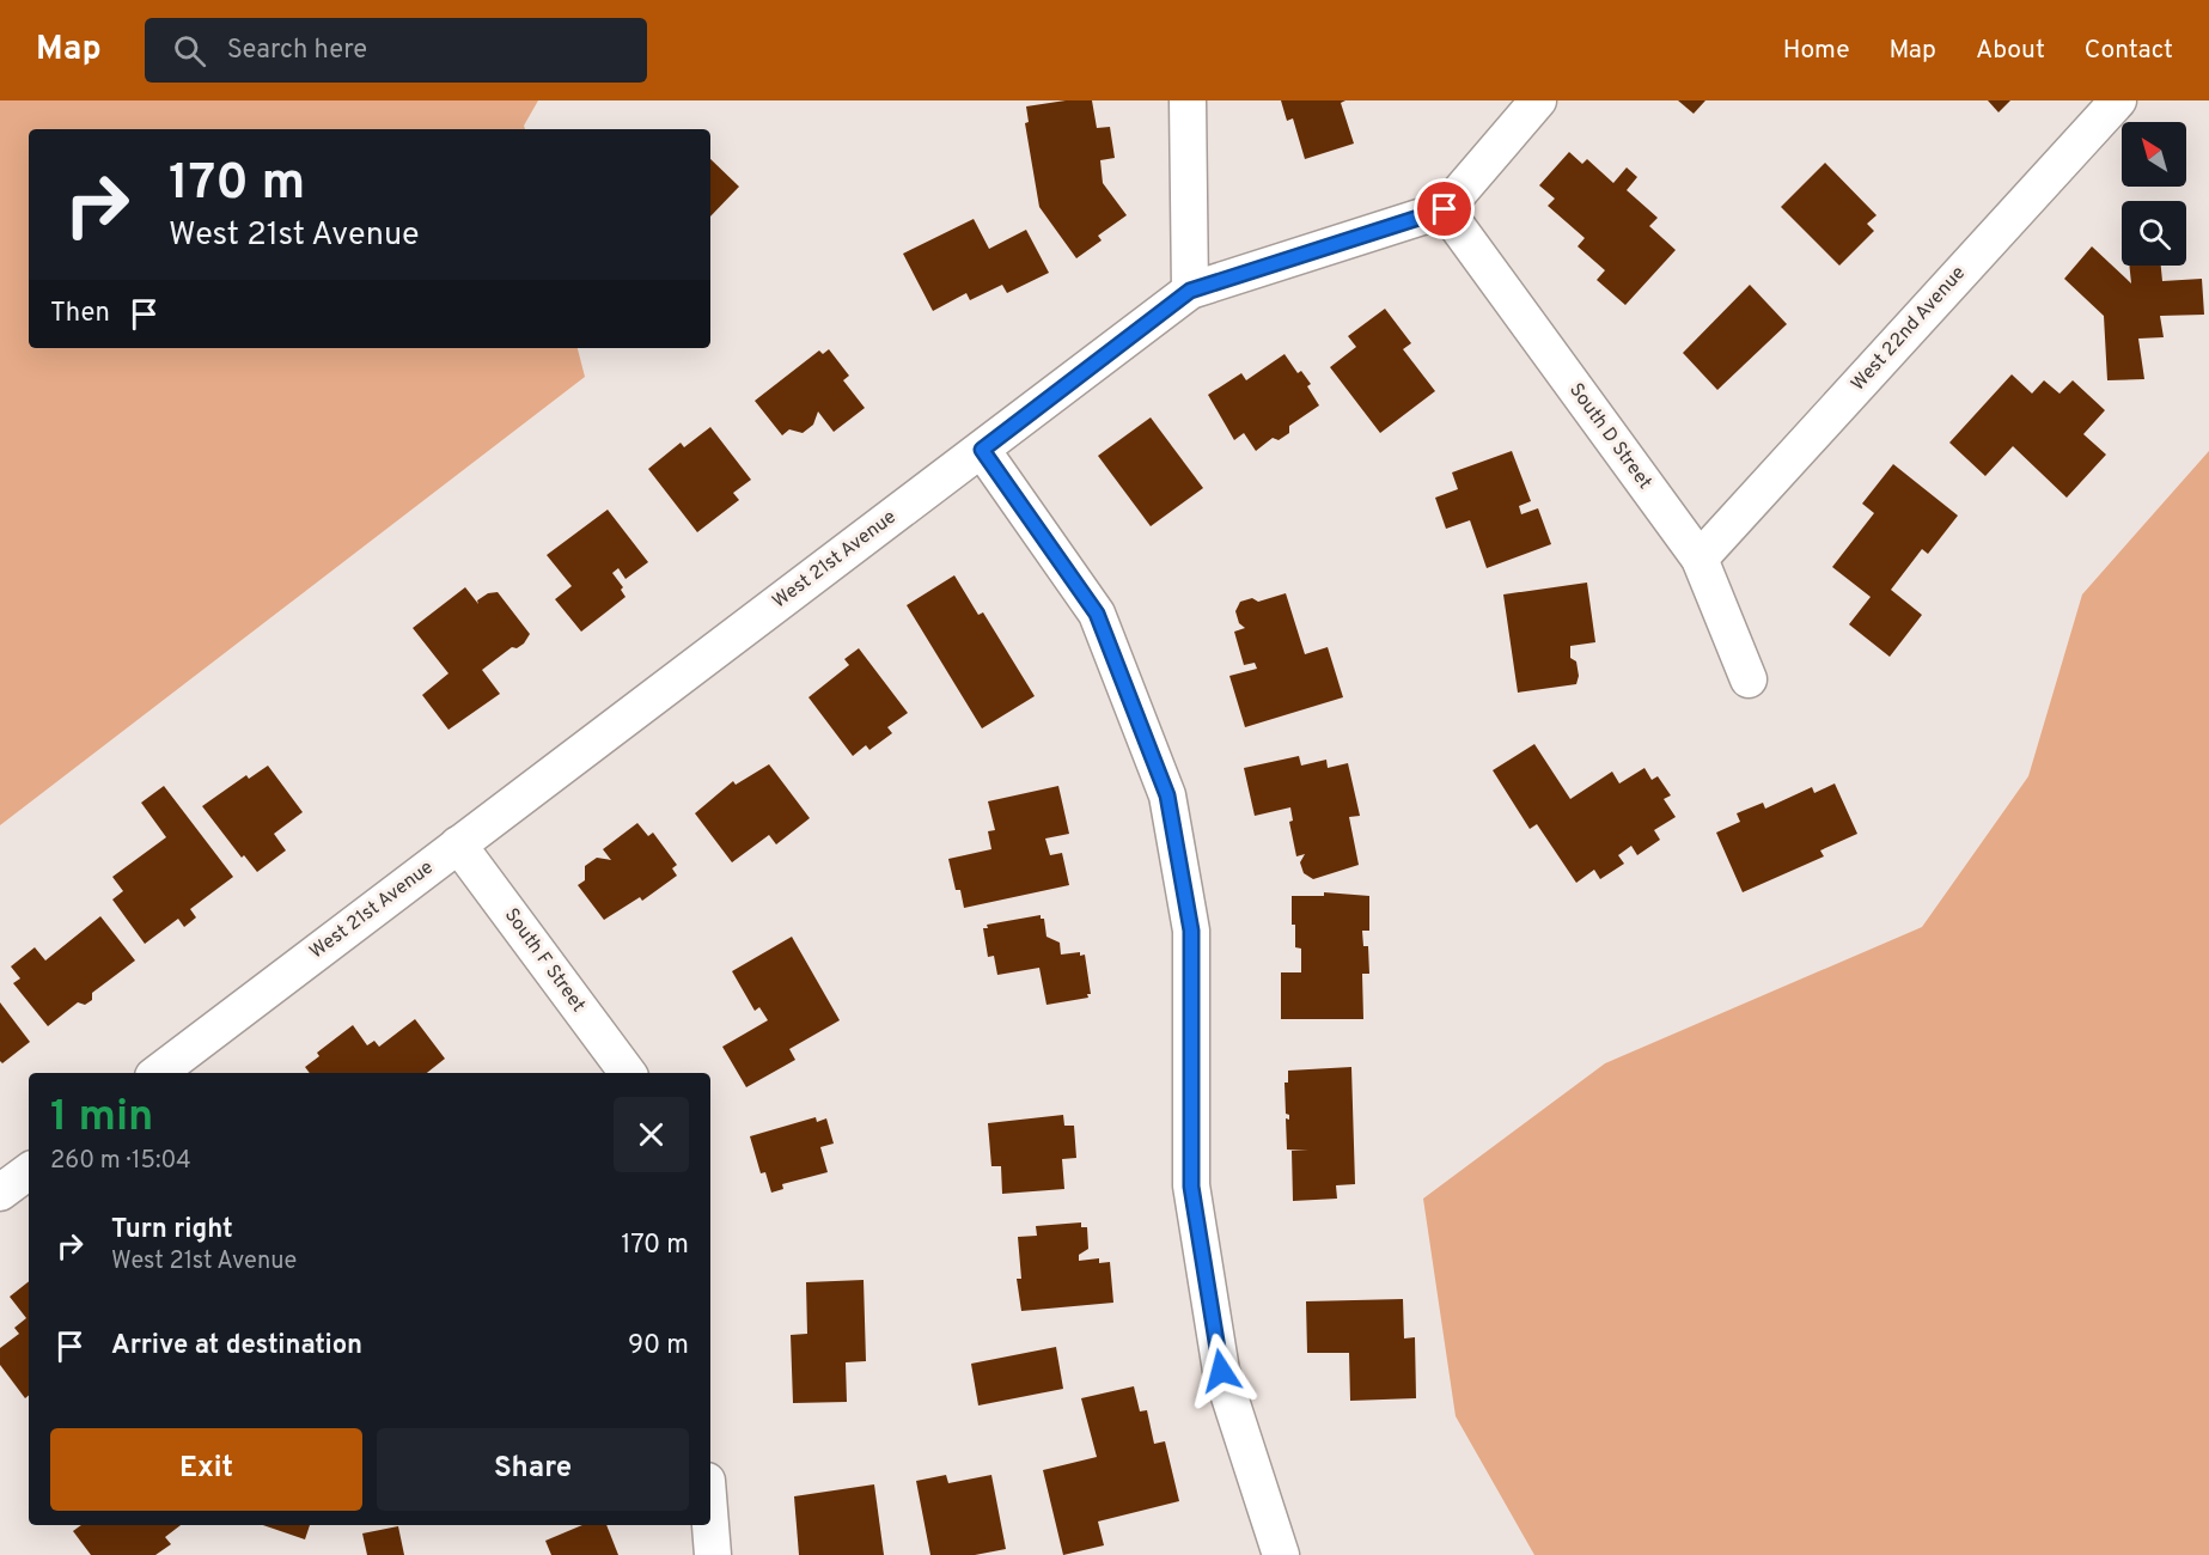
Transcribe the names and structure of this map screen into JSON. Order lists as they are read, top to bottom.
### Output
{
  "streets": {
    "street": [
      "West 22nd Avenue",
      "South D Street",
      "West 21st Avenue",
      "South F Street"
    ]
  },
  "crossings": [
    ["West 22nd Avenue", "South D Street"],
    ["South D Street", "West 21st Avenue"],
    ["West 21st Avenue", "South F Street"]
  ],
  "north": "top left",
  "page": {
    "header": "Map",
    "search": "Search here",
    "nav": [
      "Home",
      "Map",
      "About",
      "Contact"
    ],
    "turn": ["170 m", "West 21st Avenue"],
    "then": "Then",
    "heading": ["1 min", "260 m · 15:04"],
    "list": [
      {
        "name": "Turn right",
        "note": "West 21st Avenue",
        "value": "170 m"
      },
      {
        "name": "Arrive at destination",
        "value": "90 m"
      }
    ],
    "buttons": ["Exit", "Share"]
  }
}
